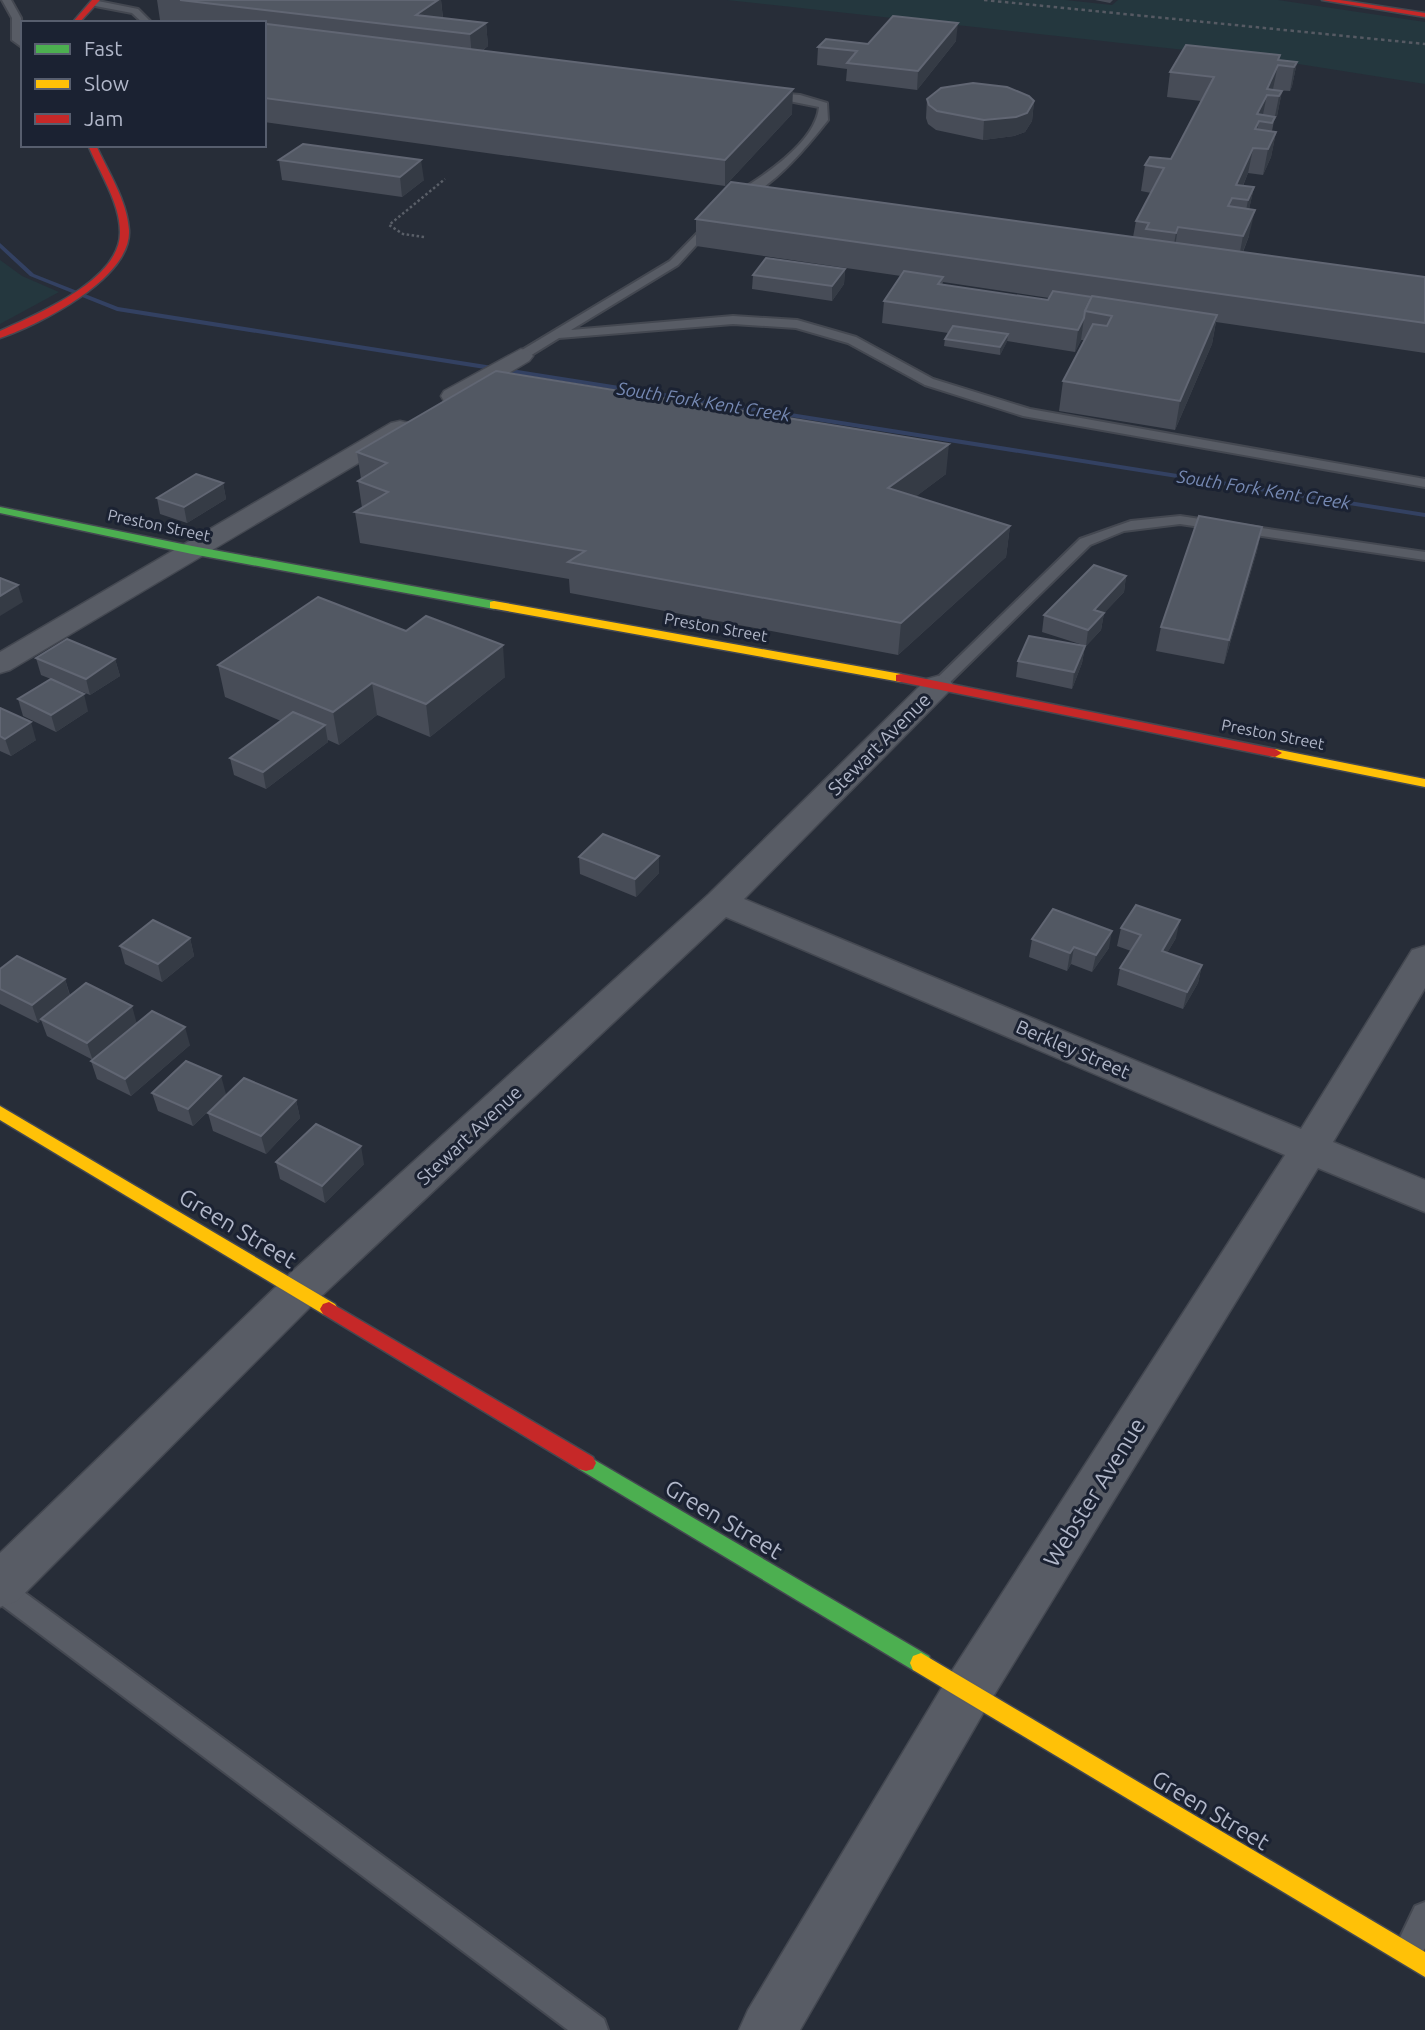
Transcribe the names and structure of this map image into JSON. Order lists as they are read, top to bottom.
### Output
{
  "streets": {
    "street": [
      "Preston Street",
      "Stewart Avenue",
      "Berkley Street",
      "Green Street",
      "Webster Avenue"
    ]
  },
  "crossings": [
    ["Preston Street", "Stewart Avenue"],
    ["Stewart Avenue", "Berkley Street"],
    ["Stewart Avenue", "Green Street"],
    ["Berkley Street", "Webster Avenue"],
    ["Green Street", "Webster Avenue"]
  ],
  "water": ["South Fork Kent Creek"],
  "legend": ["Fast", "Slow", "Jam"]
}
